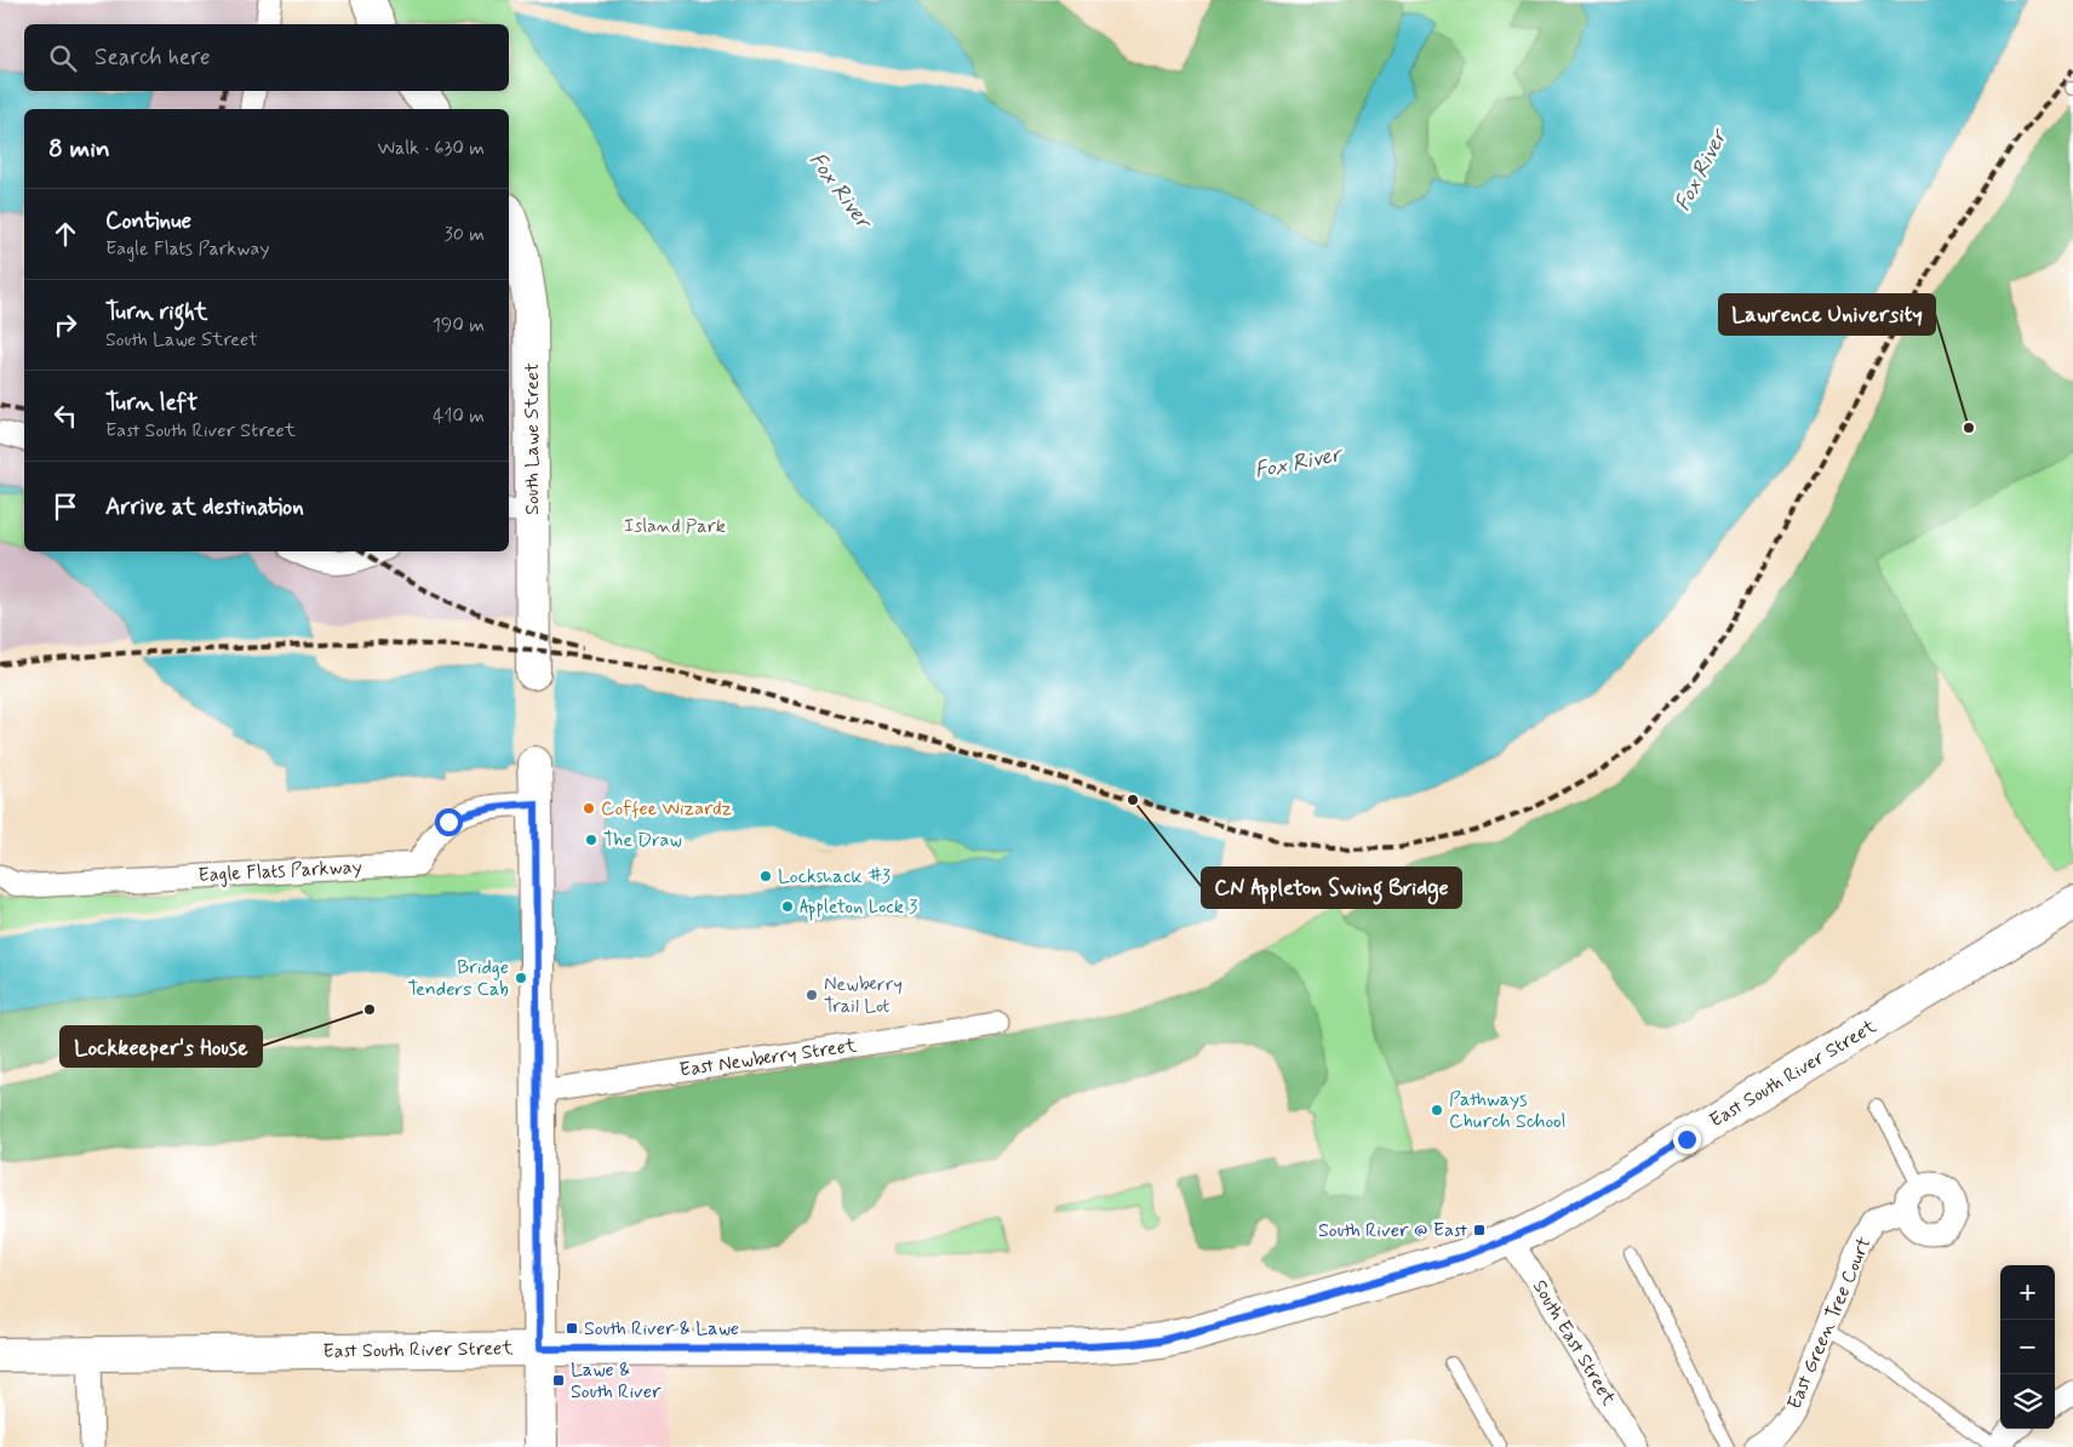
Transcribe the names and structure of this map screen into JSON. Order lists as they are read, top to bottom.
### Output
{
  "streets": {
    "street": [
      "South Lawe Street",
      "Eagle Flats Parkway",
      "East Newberry Street",
      "East South River Street",
      "East Green Tree Court",
      "South East Street"
    ]
  },
  "crossings": [
    ["East South River Street", "South East Street"]
  ],
  "water": ["Fox River"],
  "parks": ["Island Park"],
  "places": {
    "other": [
      "Lawrence University",
      "CN Appleton Swing Bridge",
      "Coffee Wizardz",
      "The Draw",
      "Lockshack #3",
      "Appleton Lock 3",
      "Bridge Tenders Cab",
      "Newberry Trail Lot",
      "Lockkeeper's House",
      "Pathways Church School"
    ],
    "transit": ["South River @ East", "South River & Lawe", "Lawe & South River"]
  },
  "page": {
    "search": "Search here",
    "heading": ["8 min", "Walk · 630 m"],
    "list": [
      ["Continue", "Eagle Flats Parkway", "30 m"],
      ["Turn right", "South Lawe Street", "190 m"],
      ["Turn left", "East South River Street", "410 m"],
      "Arrive at destination"
    ],
    "map_buttons": ["+", "−"]
  }
}
